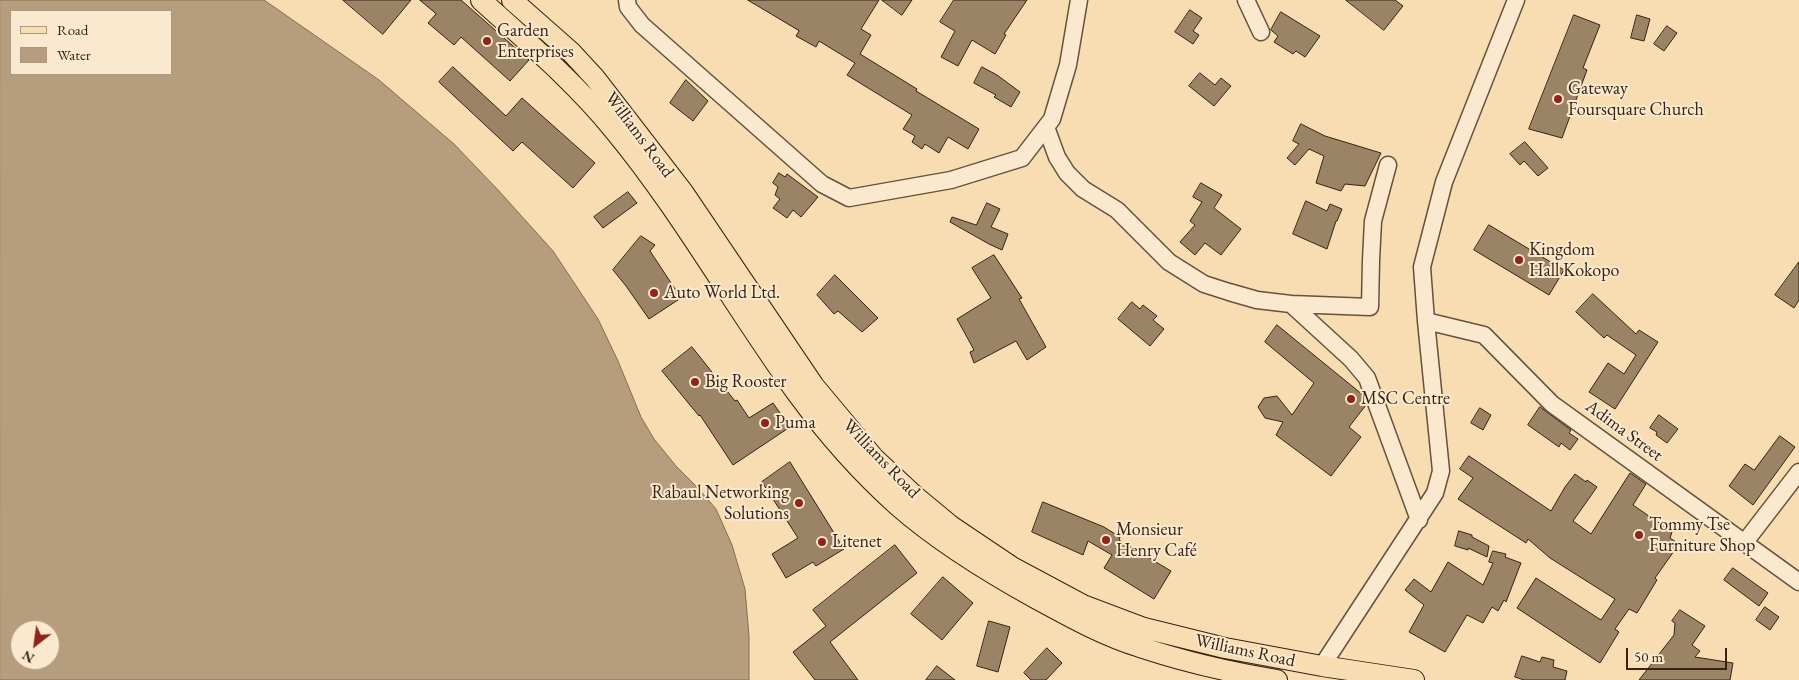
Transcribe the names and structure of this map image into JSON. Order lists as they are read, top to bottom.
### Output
{
  "streets": {
    "main road": ["Williams Road"],
    "street": ["Adima Street"]
  },
  "places": [
    "Garden Enterprises",
    "Gateway Foursquare Church",
    "Kingdom Hall Kokopo",
    "Auto World Ltd.",
    "Big Rooster",
    "MSC Centre",
    "Puma",
    "Rabaul Networking Solutions",
    "Tommy Tse Furniture Shop",
    "Monsieur Henry Café",
    "Litenet"
  ],
  "legend": ["Road", "Water"],
  "scale_bar": "50 m",
  "north": "bottom left"
}
